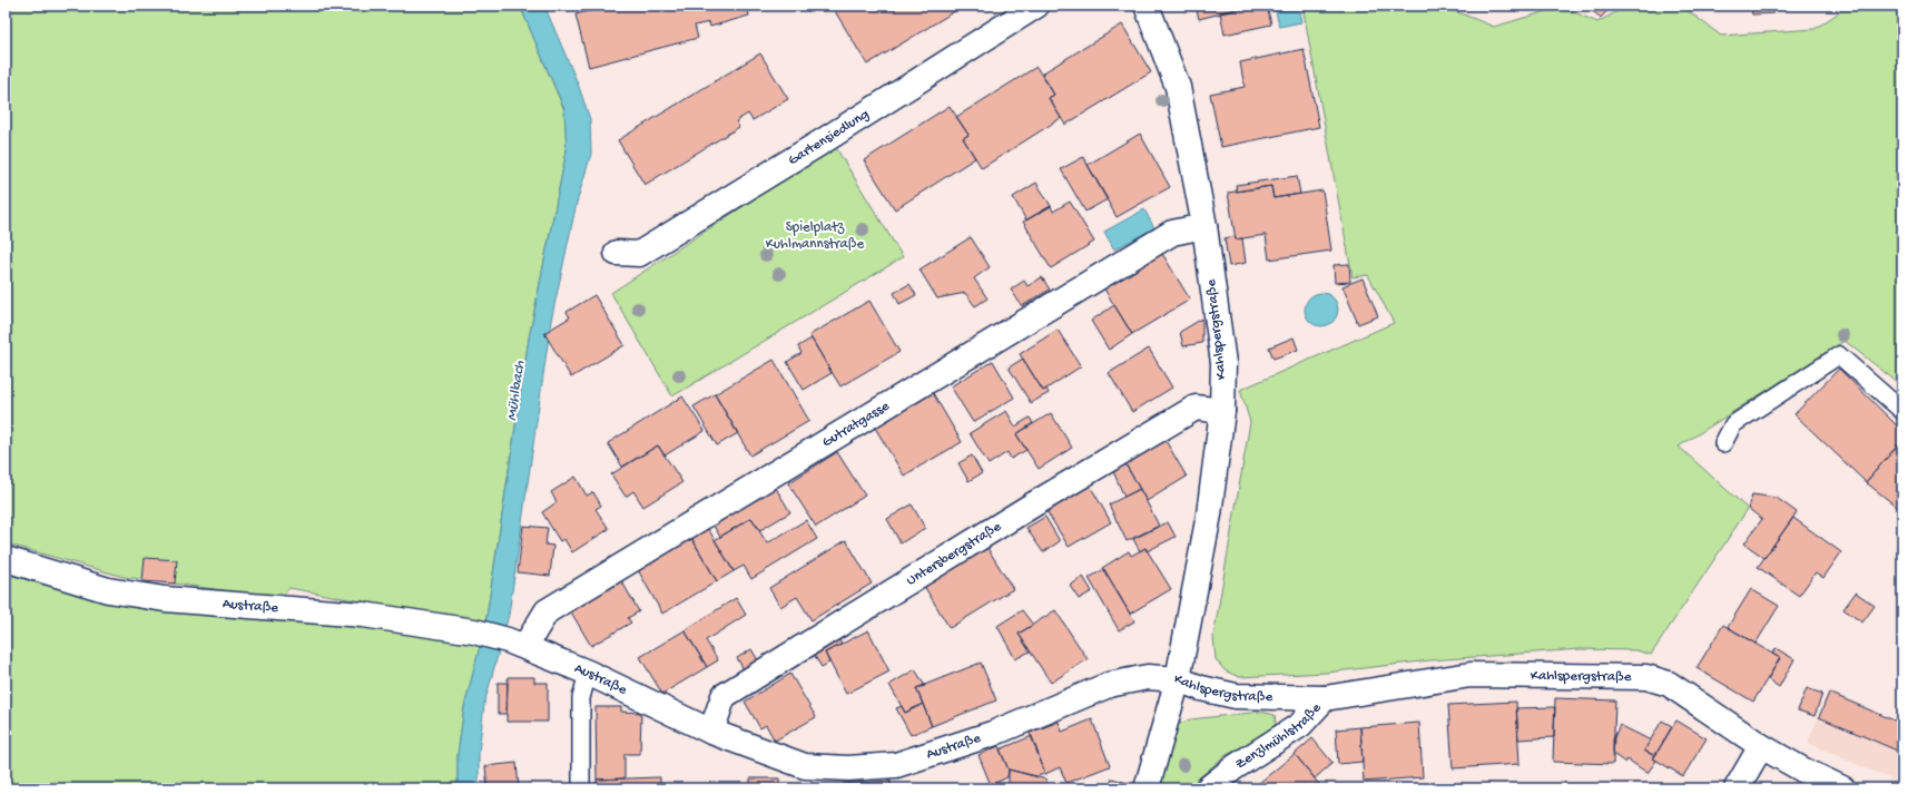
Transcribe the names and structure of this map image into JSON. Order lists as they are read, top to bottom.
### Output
{
  "streets": {
    "street": [
      "Gartensiedlung",
      "Kahlspergstraße",
      "Gutratgasse",
      "Untersbergstraße",
      "Austraße",
      "Zenzlmühlstraße"
    ]
  },
  "crossings": [
    ["Kahlspergstraße", "Gutratgasse"],
    ["Kahlspergstraße", "Untersbergstraße"],
    ["Kahlspergstraße", "Austraße"],
    ["Kahlspergstraße", "Zenzlmühlstraße"],
    ["Gutratgasse", "Austraße"],
    ["Untersbergstraße", "Austraße"]
  ],
  "water": ["Mühlbach"],
  "parks": ["Spielplatz Kuhlmannstraße"]
}
